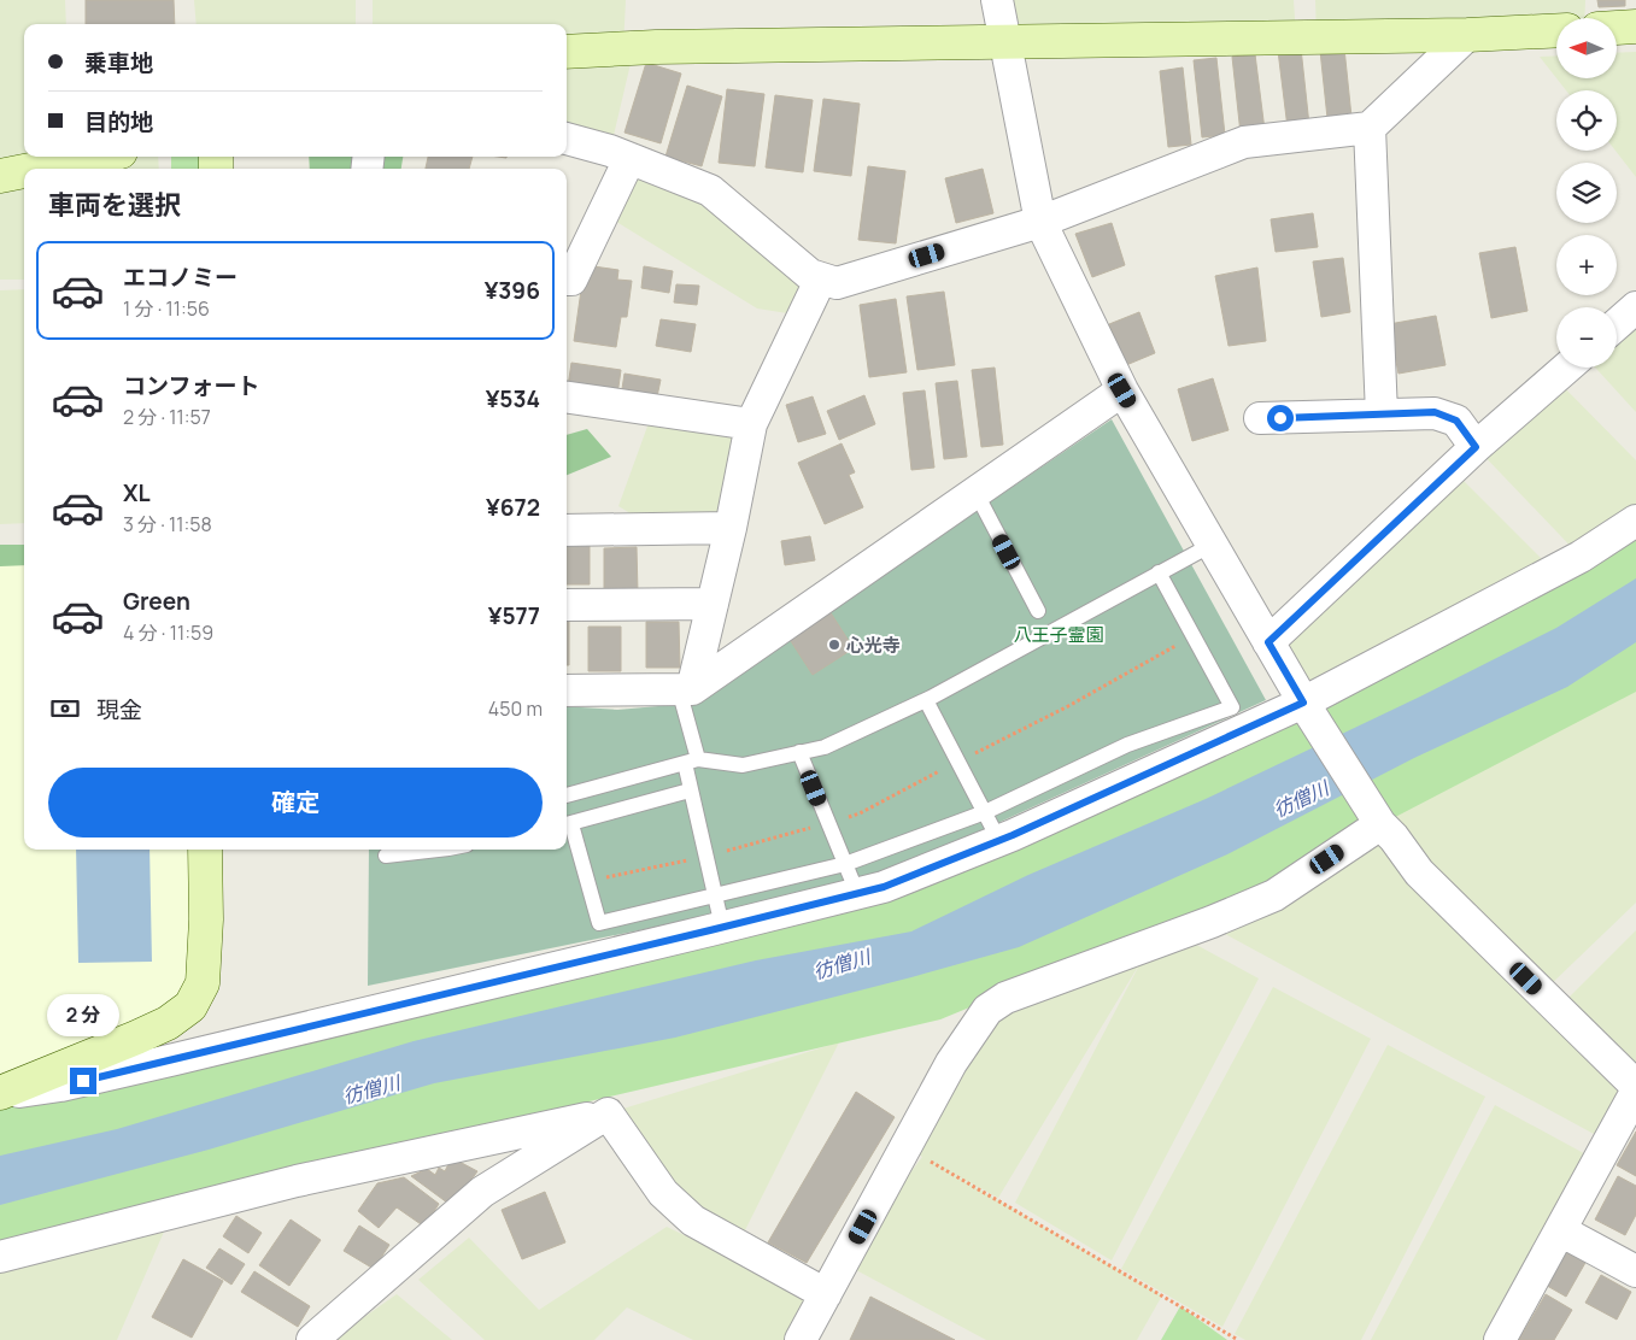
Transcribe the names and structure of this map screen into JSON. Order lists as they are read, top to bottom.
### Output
{
  "water": ["彷僧川"],
  "parks": ["八王子霊園"],
  "places": ["心光寺"],
  "north": "left",
  "page": {
    "map_buttons": ["+", "−"],
    "banner": ["乗車地", "目的地"],
    "heading": "車両を選択",
    "list": [
      {
        "name": "エコノミー",
        "note": "1 分 · 11:56",
        "value": "¥396"
      },
      {
        "name": "コンフォート",
        "note": "2 分 · 11:57",
        "value": "¥534"
      },
      {
        "name": "XL",
        "note": "3 分 · 11:58",
        "value": "¥672"
      },
      {
        "name": "Green",
        "note": "4 分 · 11:59",
        "value": "¥577"
      }
    ],
    "pay": ["現金", "450 m"],
    "buttons": "確定",
    "bubble": "2 分"
  }
}
